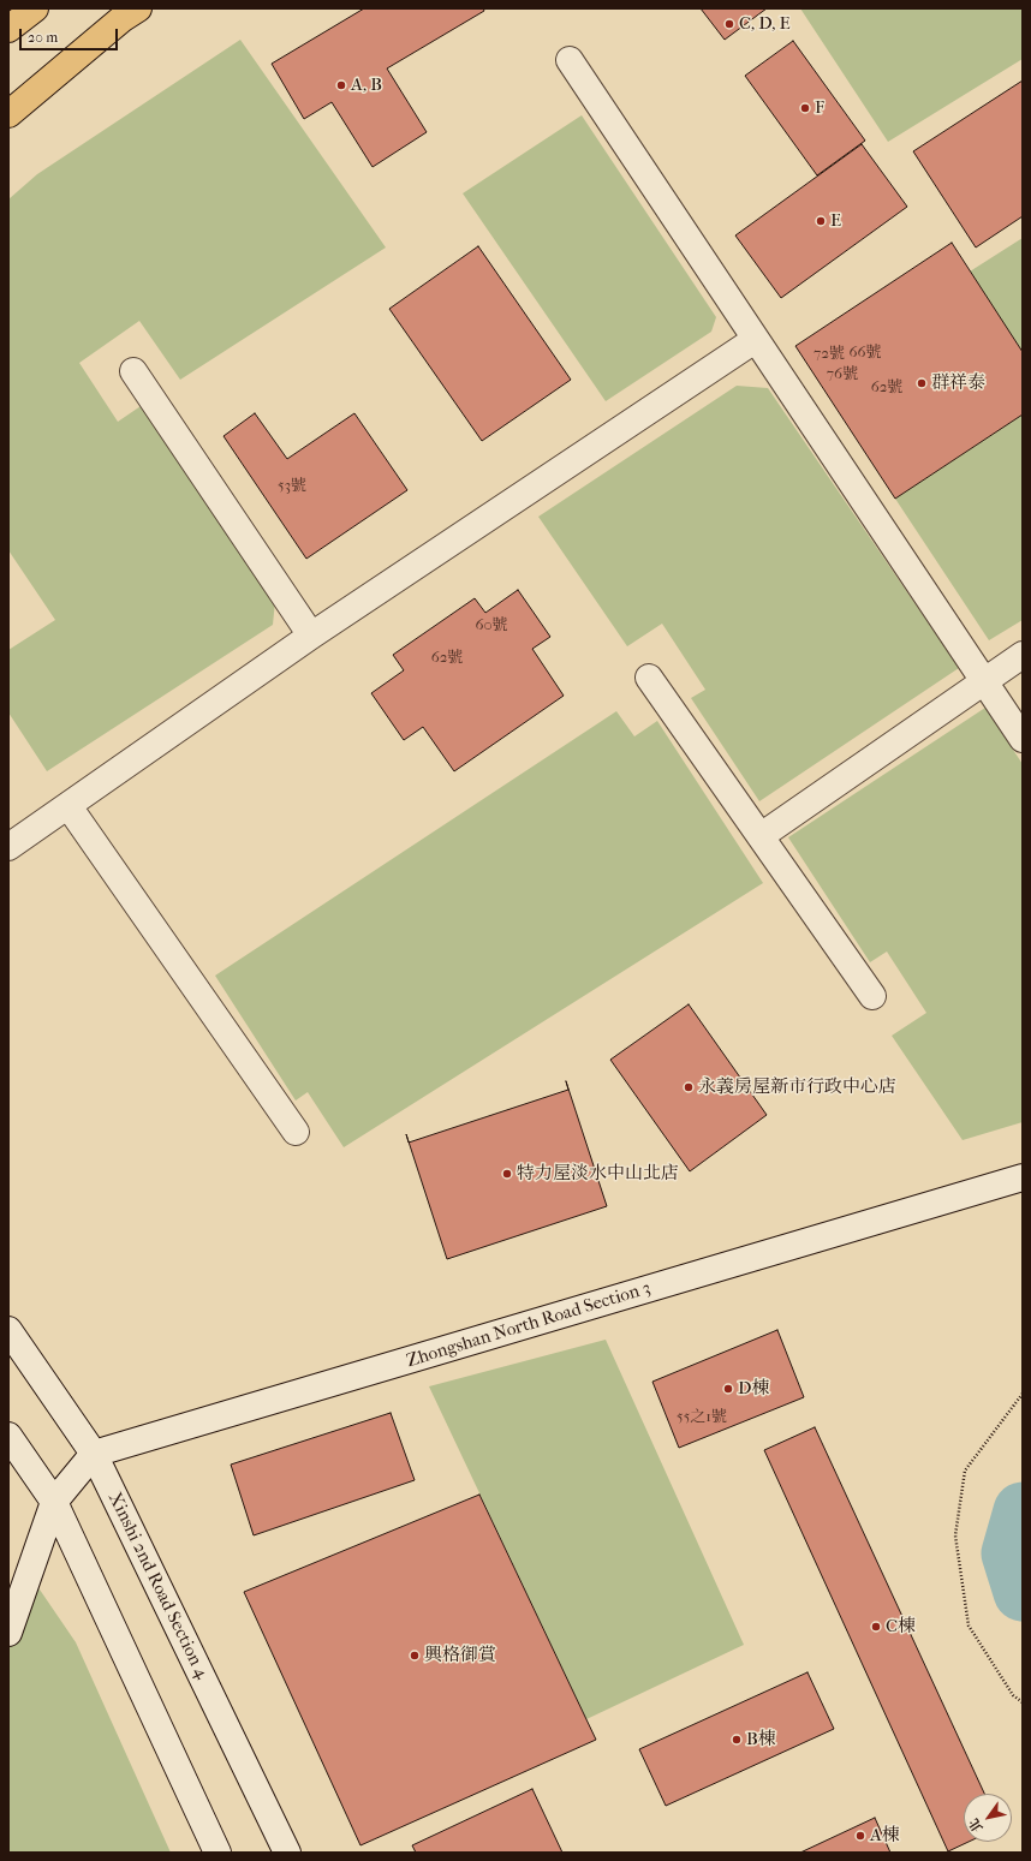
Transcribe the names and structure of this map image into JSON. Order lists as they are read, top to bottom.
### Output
{
  "streets": {
    "street": ["Zhongshan North Road Section 3", "Xinshi 2nd Road Section 4"]
  },
  "crossings": [
    ["Zhongshan North Road Section 3", "Xinshi 2nd Road Section 4"]
  ],
  "places": [
    "C, D, E",
    "A, B",
    "F",
    "E",
    "群祥泰",
    "永義房屋新市行政中心店",
    "特力屋淡水中山北店",
    "D棟",
    "C棟",
    "興格御賞",
    "B棟",
    "A棟"
  ],
  "house_numbers": [
    "66號",
    "72號",
    "76號",
    "62號",
    "53號",
    "60號",
    "62號",
    "55之1號"
  ],
  "scale_bar": "20 m",
  "north": "bottom left"
}
